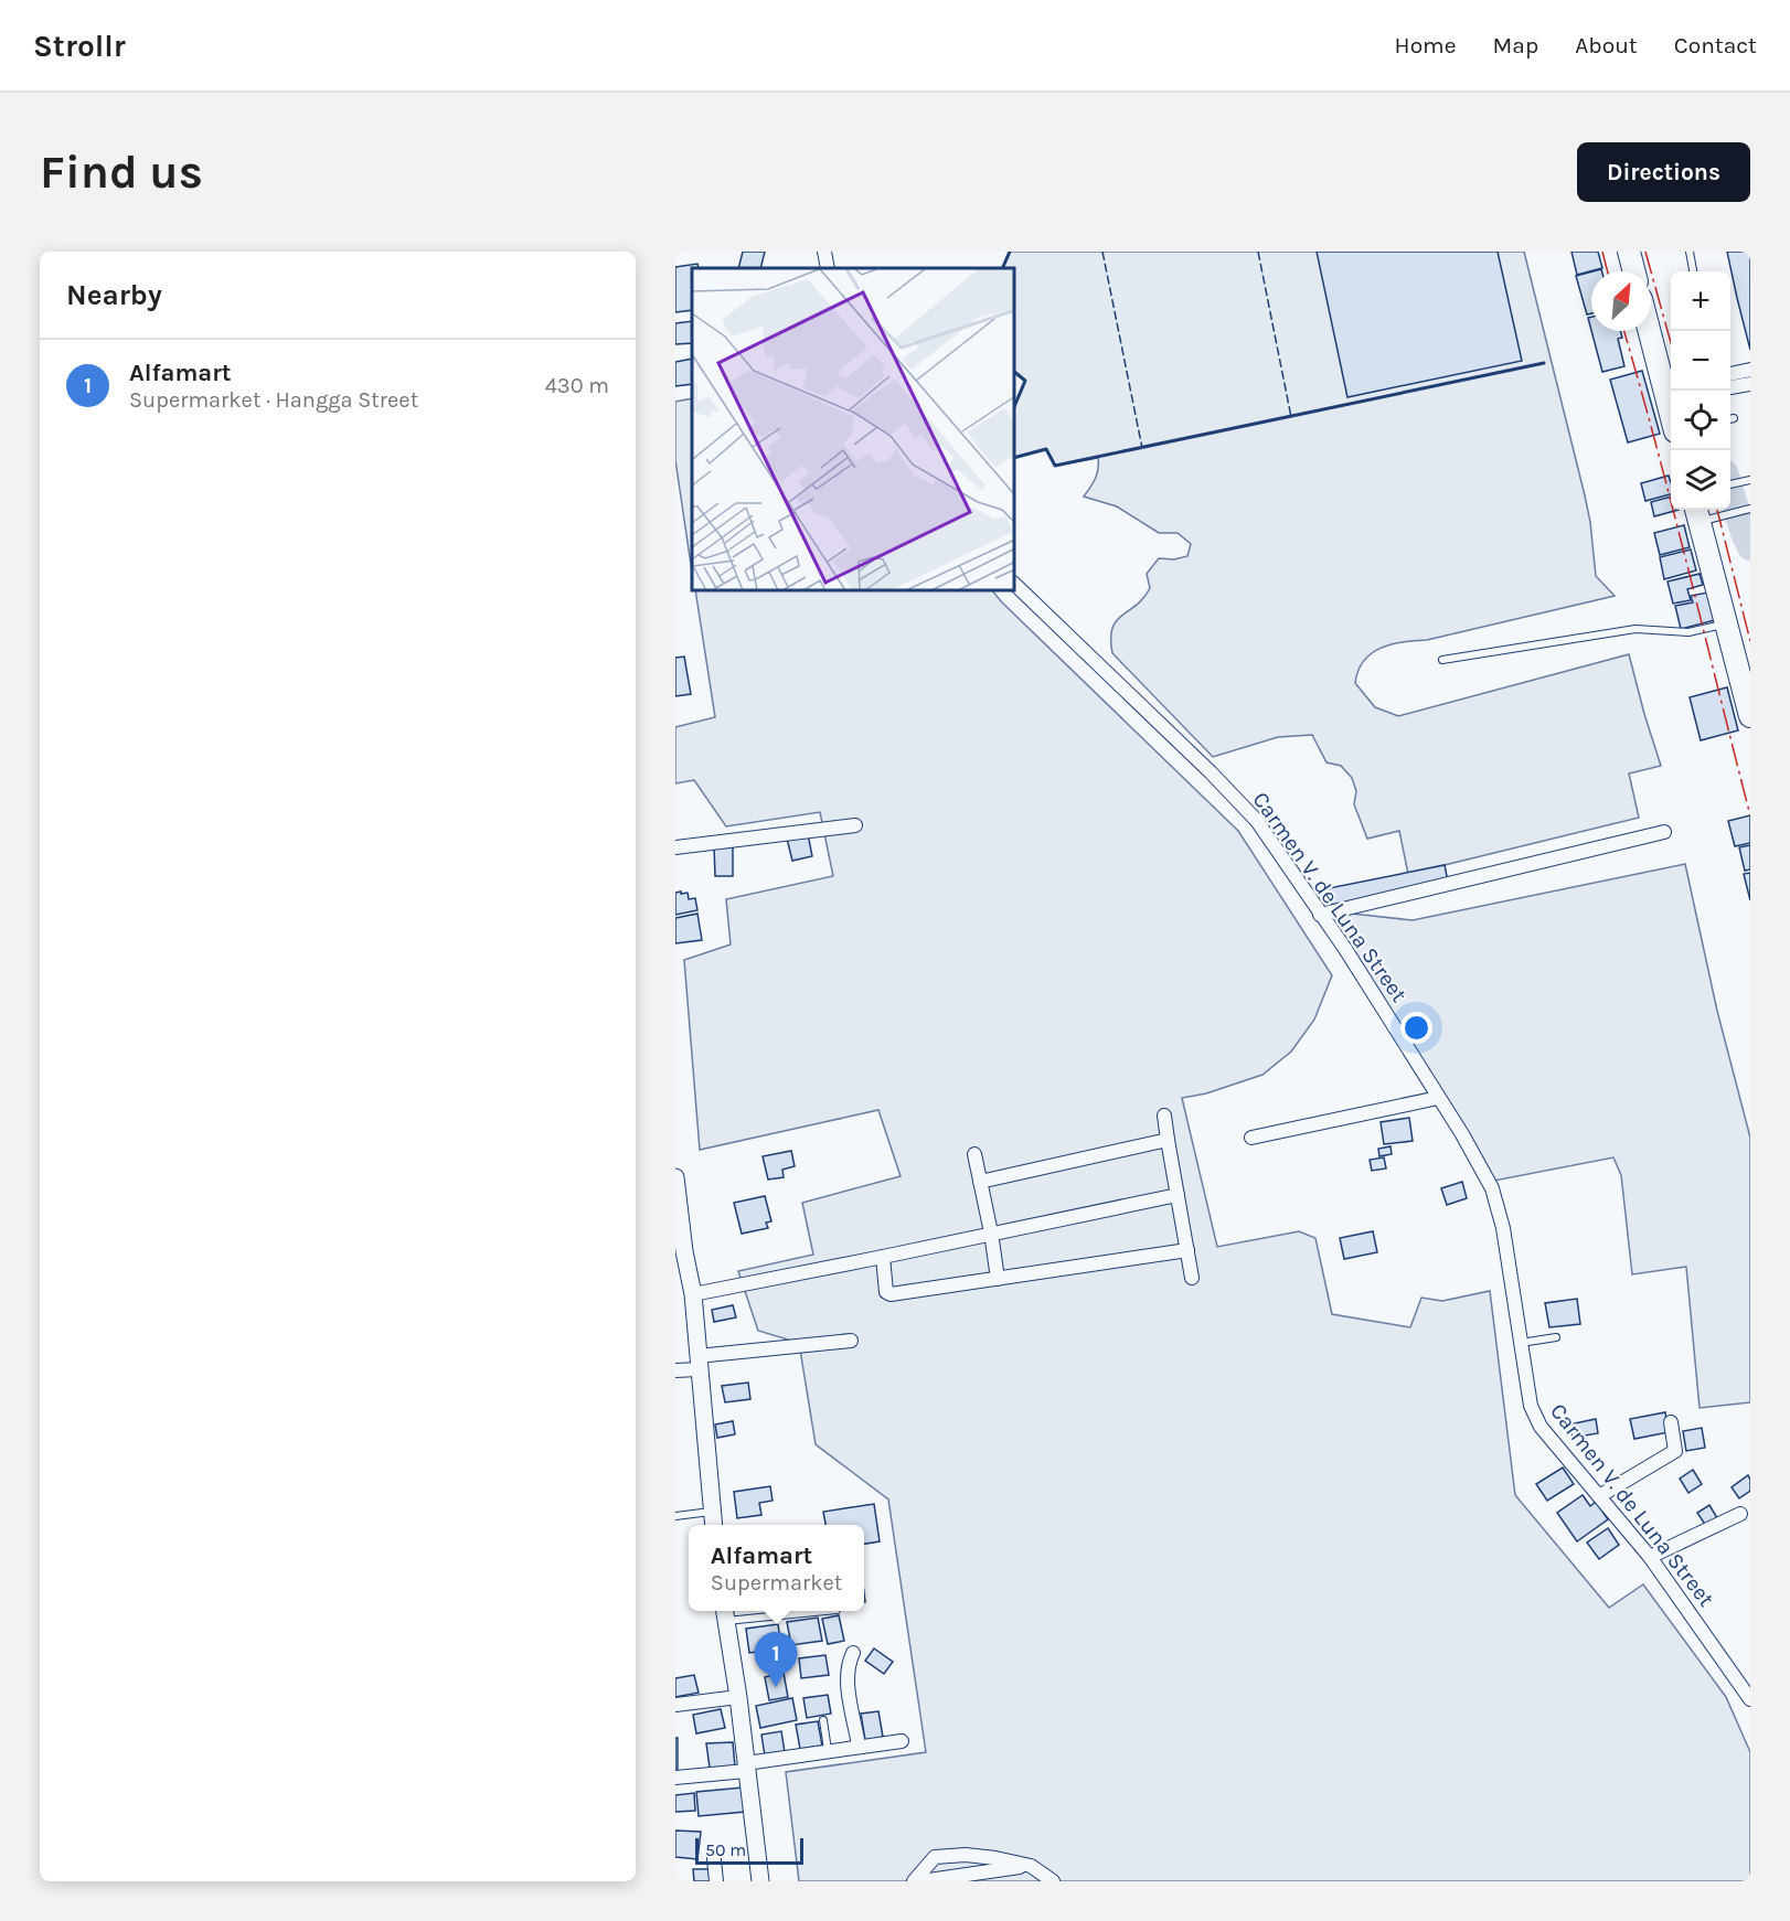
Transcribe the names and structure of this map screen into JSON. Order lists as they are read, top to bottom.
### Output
{
  "streets": {
    "street": ["Carmen V. de Luna Street"]
  },
  "scale_bar": "50 m",
  "north": "top right",
  "page": {
    "header": "Strollr",
    "nav": [
      "Home",
      "Map",
      "About",
      "Contact"
    ],
    "buttons": "Directions",
    "title": "Find us",
    "heading": "Nearby",
    "map_buttons": ["+", "−"],
    "list": [
      {
        "mark": "1",
        "name": "Alfamart",
        "note": "Supermarket · Hangga Street",
        "value": "430 m"
      }
    ],
    "popup": ["Alfamart", "Supermarket"],
    "pins": "1",
    "scale": "50 m"
  }
}
